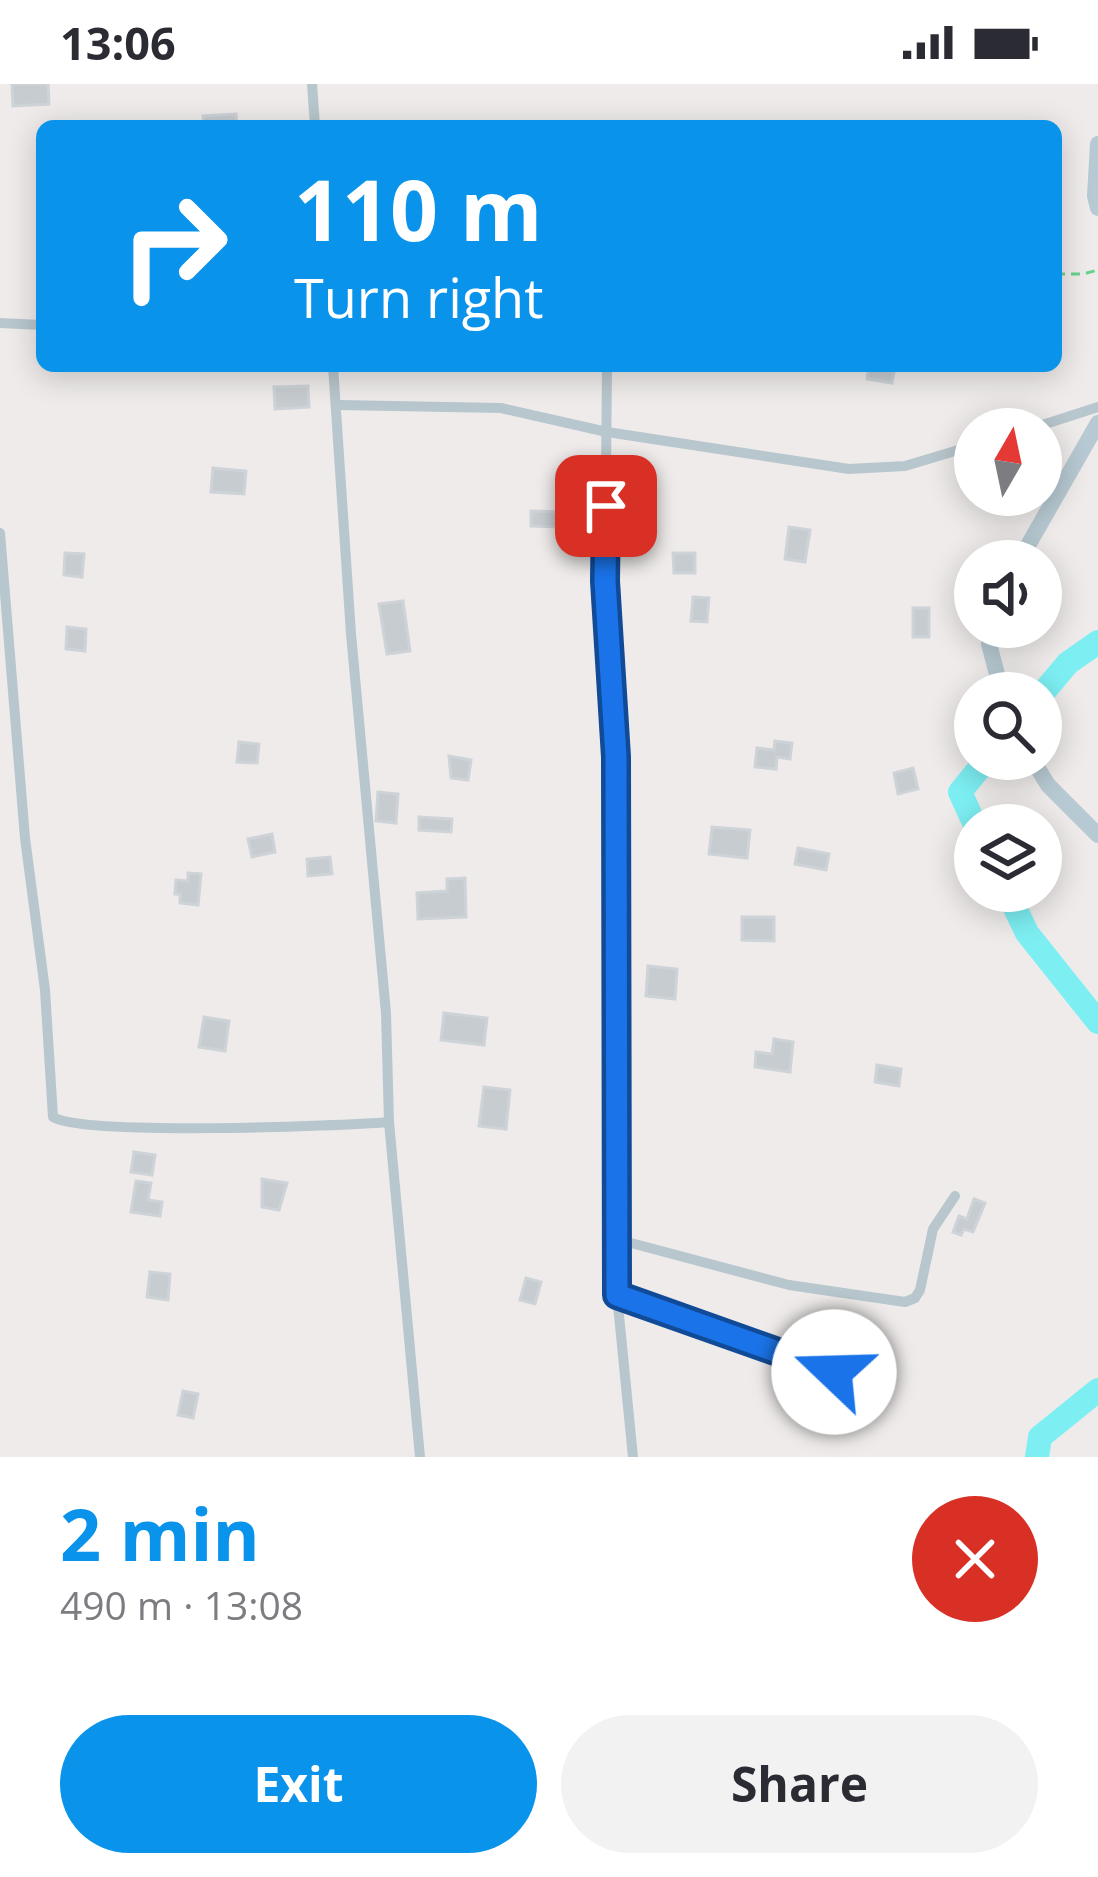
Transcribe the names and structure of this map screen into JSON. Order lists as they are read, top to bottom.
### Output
{
  "north": "top",
  "page": {
    "status": "13:06",
    "turn": ["110 m", "Turn right"],
    "heading": ["2 min", "490 m · 13:08"],
    "buttons": ["Exit", "Share"]
  }
}
